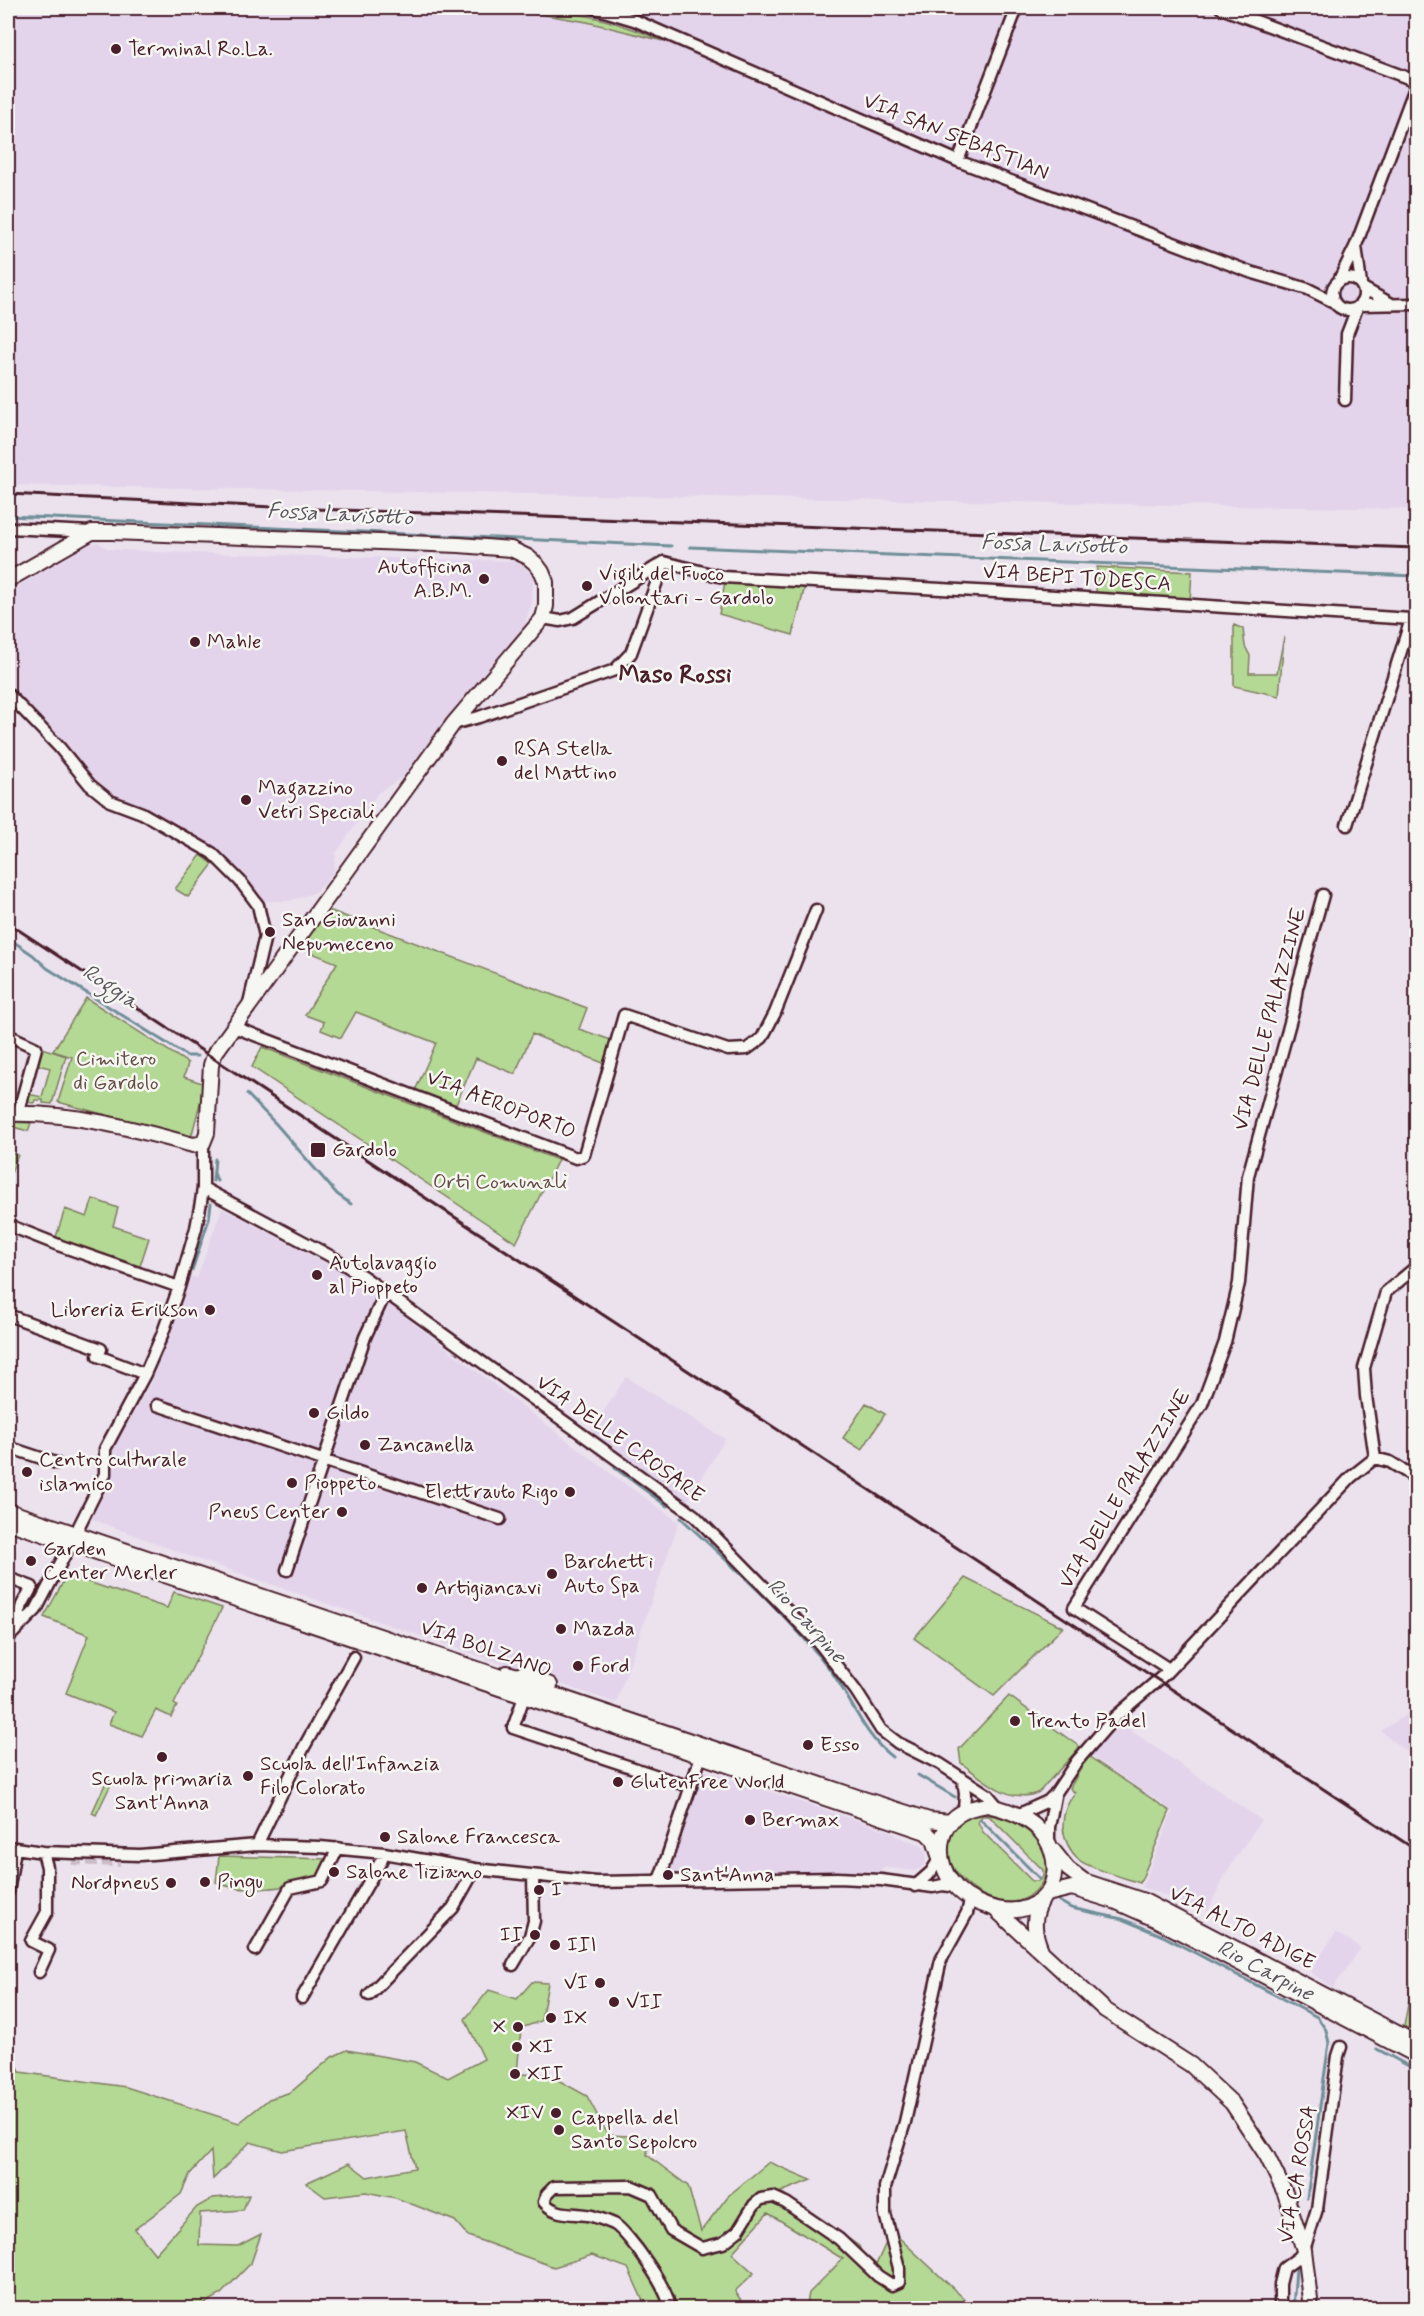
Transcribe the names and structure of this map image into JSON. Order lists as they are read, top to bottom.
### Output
{
  "streets": {
    "main road": ["VIA BOLZANO", "VIA ALTO ADIGE", "VIA CA ROSSA"],
    "street": [
      "VIA SAN SEBASTIAN",
      "VIA BEPI TODESCA",
      "VIA DELLE PALAZZINE",
      "VIA AEROPORTO",
      "VIA DELLE CROSARE"
    ]
  },
  "crossings": [
    ["VIA DELLE CROSARE", "VIA BOLZANO"],
    ["VIA DELLE CROSARE", "VIA ALTO ADIGE"],
    ["VIA BOLZANO", "VIA ALTO ADIGE"]
  ],
  "districts": ["Maso Rossi"],
  "water": ["Fossa Lavisotto", "Roggia", "Rio Carpine"],
  "parks": ["Cimitero di Gardolo", "Orti Comunali"],
  "places": {
    "other": [
      "Terminal Ro.La.",
      "Autofficina A.B.M.",
      "Vigili del Fuoco Volontari - Gardolo",
      "Mahle",
      "RSA Stella del Mattino",
      "Magazzino Vetri Speciali",
      "San Giovanni Nepumeceno",
      "Autolavaggio al Pioppeto",
      "Libreria Erikson",
      "Gildo",
      "Zancanella",
      "Centro culturale islamico",
      "Pioppeto",
      "Elettrauto Rigo",
      "Pneus Center",
      "Garden Center Merler",
      "Barchetti Auto Spa",
      "Artigiancavi",
      "Mazda",
      "Ford",
      "Trento Padel",
      "Esso",
      "Scuola primaria Sant'Anna",
      "Scuola dell'Infanzia Filo Colorato",
      "GlutenFree World",
      "Bermax",
      "Salone Francesca",
      "Salone Tiziano",
      "Sant'Anna",
      "Pingu",
      "Nordpneus",
      "I",
      "II",
      "III",
      "VI",
      "VII",
      "IX",
      "X",
      "XI",
      "XII",
      "XIV",
      "Cappella del Santo Sepolcro"
    ],
    "transit": ["Gardolo"]
  }
}
